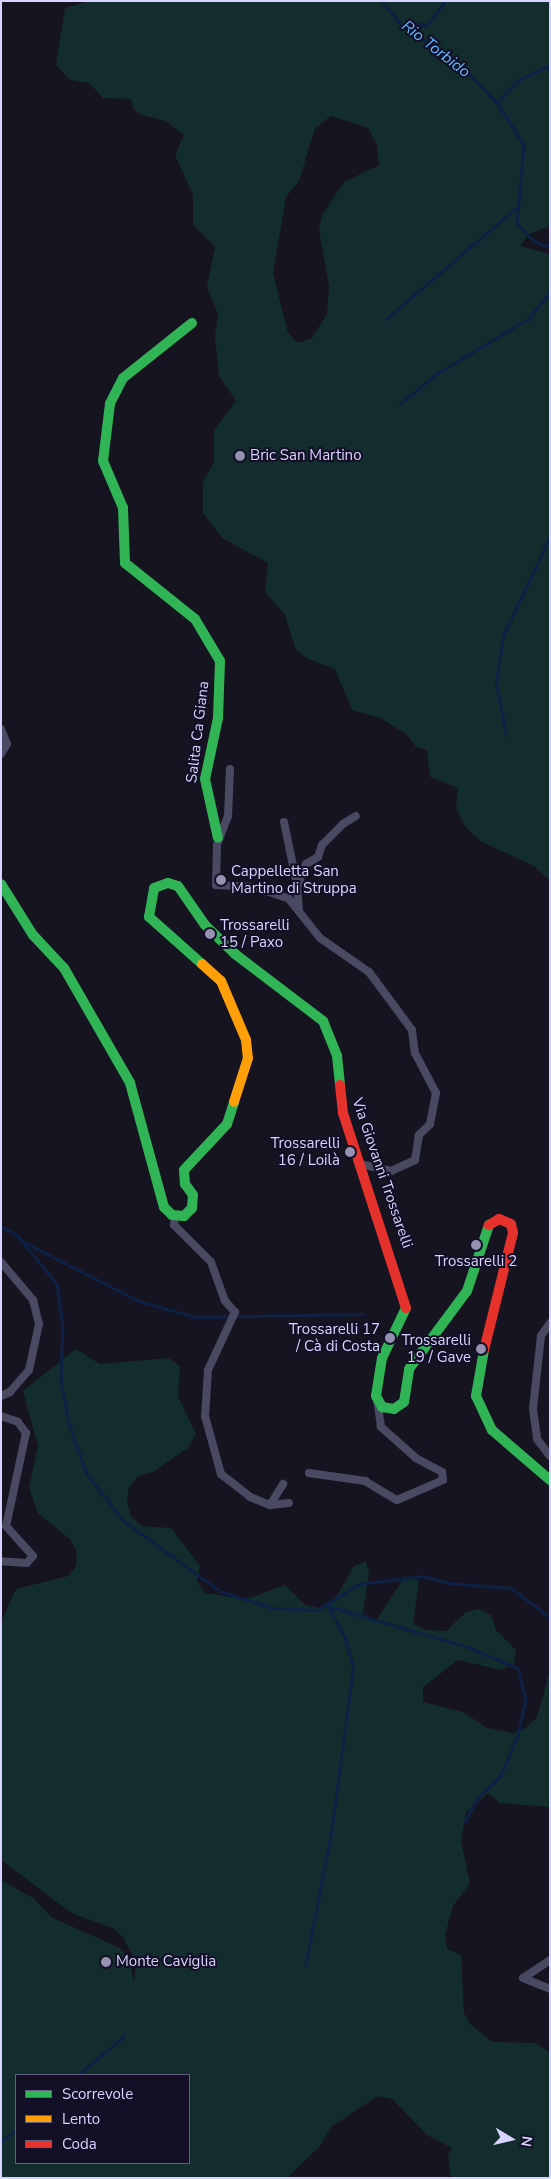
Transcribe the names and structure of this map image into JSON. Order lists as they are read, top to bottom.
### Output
{
  "streets": {
    "street": ["Salita Ca Giana", "Via Giovanni Trossarelli"]
  },
  "water": ["Rio Torbido"],
  "places": [
    "Bric San Martino",
    "Cappelletta San Martino di Struppa",
    "Trossarelli 15 / Paxo",
    "Trossarelli 16 / Loilà",
    "Trossarelli 2",
    "Trossarelli 17 / Cà di Costa",
    "Trossarelli 19 / Gave",
    "Monte Caviglia"
  ],
  "legend": ["Scorrevole", "Lento", "Coda"],
  "north": "right"
}
